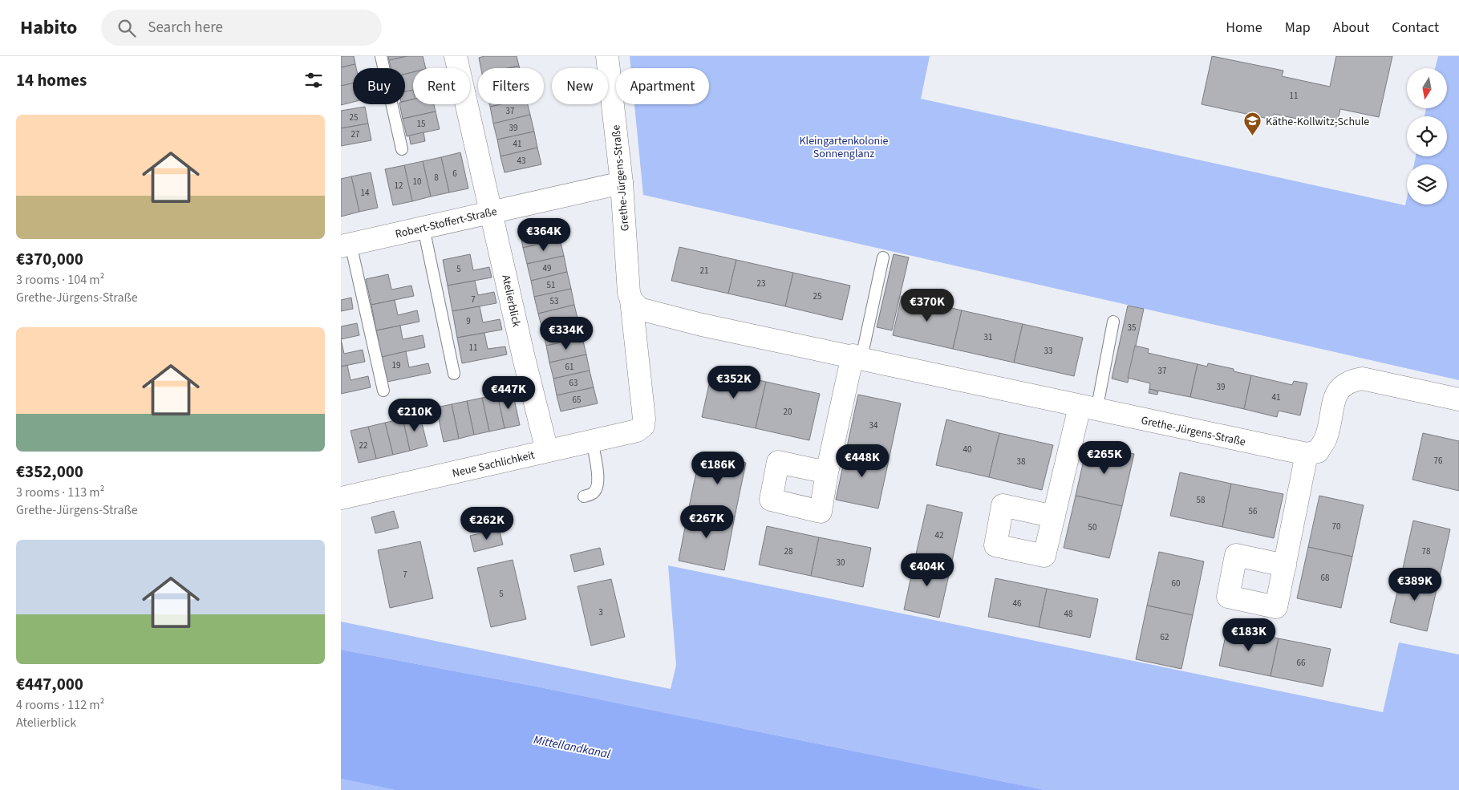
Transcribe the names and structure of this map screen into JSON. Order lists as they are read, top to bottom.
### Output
{
  "streets": {
    "street": [
      "Grethe-Jürgens-Straße",
      "Robert-Stoffert-Straße",
      "Atelierblick",
      "Neue Sachlichkeit"
    ]
  },
  "crossings": [
    ["Grethe-Jürgens-Straße", "Robert-Stoffert-Straße"],
    ["Grethe-Jürgens-Straße", "Neue Sachlichkeit"],
    ["Robert-Stoffert-Straße", "Atelierblick"],
    ["Atelierblick", "Neue Sachlichkeit"]
  ],
  "water": ["Mittellandkanal"],
  "parks": ["Kleingartenkolonie Sonnenglanz"],
  "places": {
    "school or university": ["Käthe-Kollwitz-Schule"]
  },
  "house_numbers": [
    "11",
    "37",
    "25",
    "15",
    "39",
    "27",
    "41",
    "43",
    "6",
    "8",
    "10",
    "12",
    "14",
    "49",
    "5",
    "21",
    "23",
    "51",
    "25",
    "7",
    "53",
    "9",
    "35",
    "31",
    "11",
    "33",
    "19",
    "61",
    "37",
    "63",
    "39",
    "41",
    "65",
    "20",
    "34",
    "22",
    "40",
    "76",
    "38",
    "58",
    "56",
    "70",
    "50",
    "42",
    "28",
    "78",
    "30",
    "7",
    "68",
    "60",
    "5",
    "46",
    "3",
    "48",
    "62",
    "66"
  ],
  "north": "bottom",
  "page": {
    "header": "Habito",
    "search": "Search here",
    "nav": [
      "Home",
      "Map",
      "About",
      "Contact"
    ],
    "heading": "14 homes",
    "chip": [
      "Buy",
      "Rent",
      "Filters",
      "New",
      "Apartment"
    ],
    "list": [
      {
        "name": "€370,000",
        "note": "3 rooms · 104 m² · Grethe-Jürgens-Straße"
      },
      {
        "name": "€352,000",
        "note": "3 rooms · 113 m² · Grethe-Jürgens-Straße"
      },
      {
        "name": "€447,000",
        "note": "4 rooms · 112 m² · Atelierblick"
      }
    ],
    "price": [
      "€364K",
      "€370K",
      "€334K",
      "€352K",
      "€447K",
      "€210K",
      "€265K",
      "€448K",
      "€186K",
      "€267K",
      "€262K",
      "€404K",
      "€389K",
      "€183K"
    ]
  }
}
